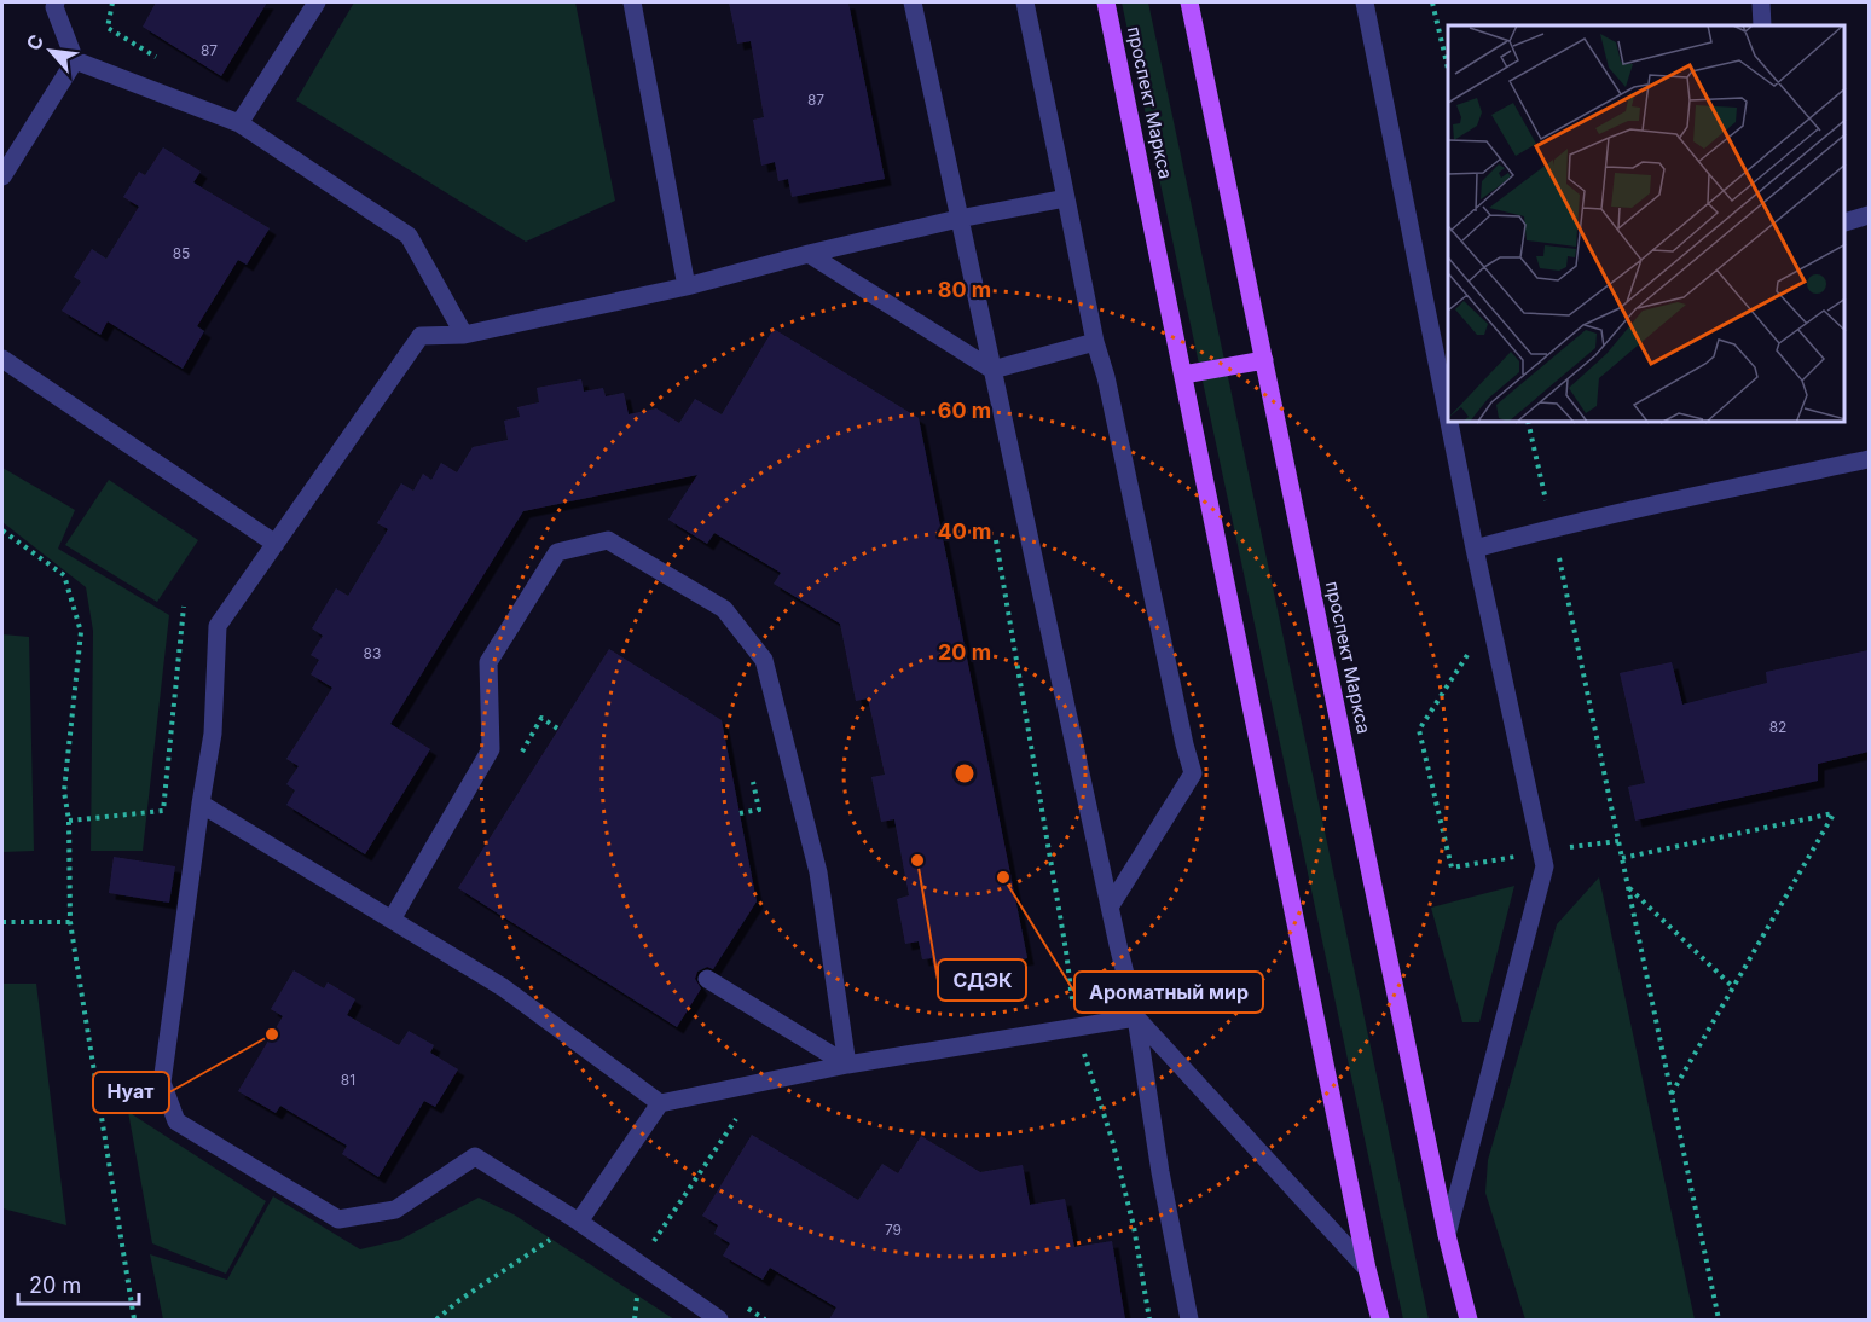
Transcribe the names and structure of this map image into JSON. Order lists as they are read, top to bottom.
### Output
{
  "streets": {
    "main road": ["проспект Маркса"]
  },
  "places": ["СДЭК", "Ароматный мир", "Нуат"],
  "house_numbers": [
    "87",
    "87",
    "85",
    "83",
    "82",
    "81",
    "79"
  ],
  "scale_bar": "20 m",
  "north": "top left",
  "rings": [
    "80 m",
    "60 m",
    "40 m",
    "20 m"
  ]
}
